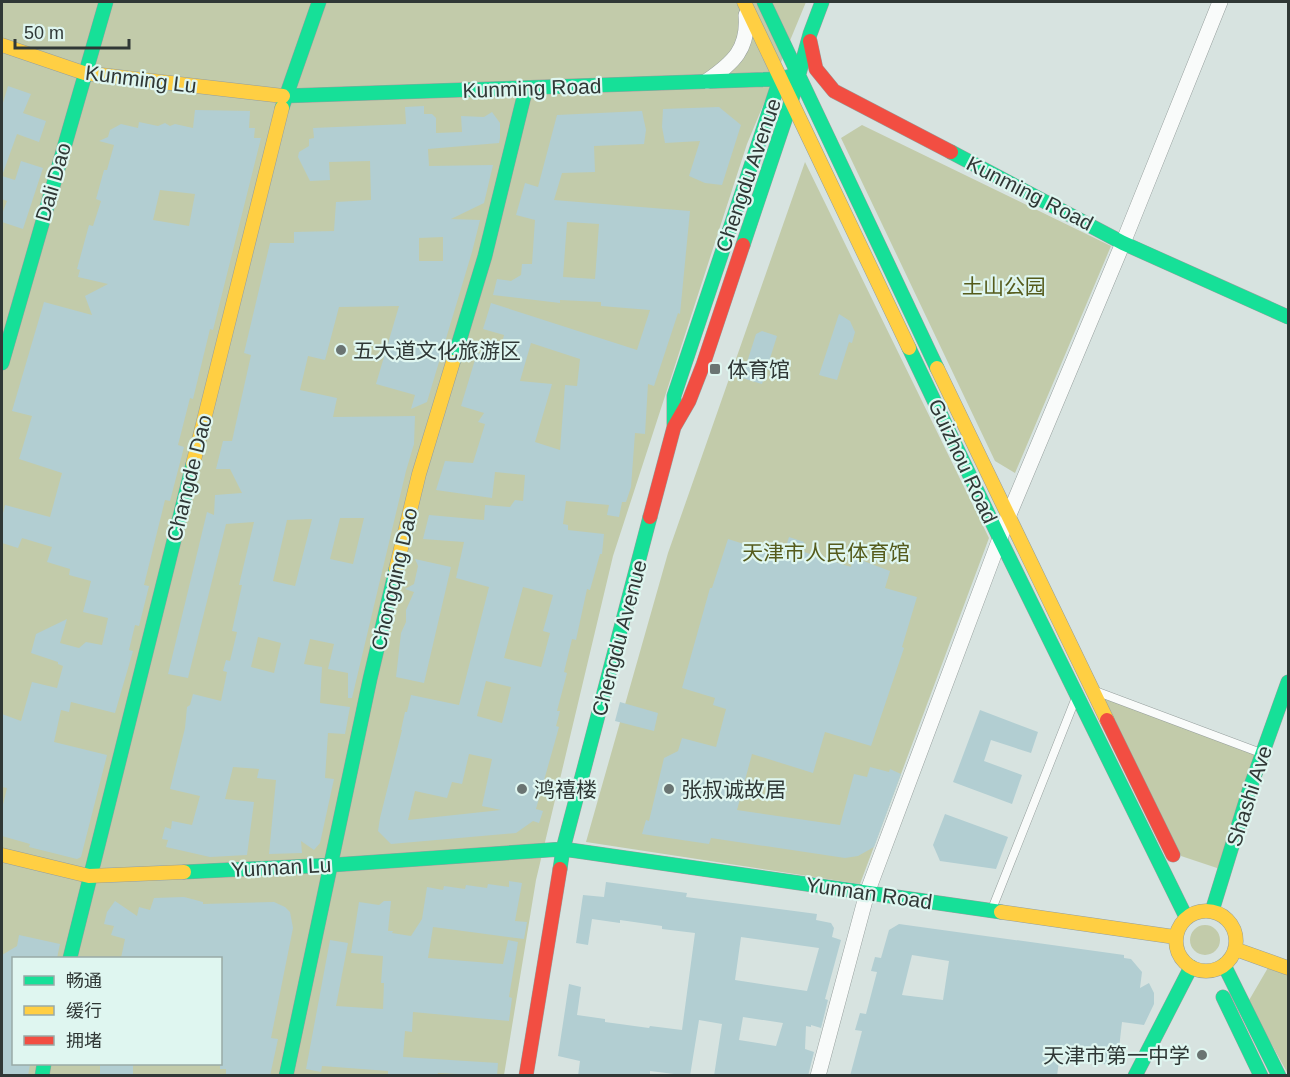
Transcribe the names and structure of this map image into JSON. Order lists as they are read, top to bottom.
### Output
{
  "streets": {
    "street": [
      "Kunming Lu",
      "Kunming Road",
      "Chengdu Avenue",
      "Dali Dao",
      "Guizhou Road",
      "Changde Dao",
      "Chongqing Dao",
      "Shashi Ave",
      "Yunnan Lu",
      "Yunnan Road"
    ]
  },
  "crossings": [
    ["Kunming Lu", "Kunming Road"],
    ["Kunming Lu", "Dali Dao"],
    ["Kunming Lu", "Changde Dao"],
    ["Kunming Road", "Chengdu Avenue"],
    ["Kunming Road", "Guizhou Road"],
    ["Kunming Road", "Changde Dao"],
    ["Kunming Road", "Chongqing Dao"],
    ["Chengdu Avenue", "Guizhou Road"],
    ["Chengdu Avenue", "Yunnan Lu"],
    ["Chengdu Avenue", "Yunnan Road"],
    ["Guizhou Road", "Shashi Ave"],
    ["Guizhou Road", "Yunnan Road"],
    ["Changde Dao", "Yunnan Lu"],
    ["Chongqing Dao", "Yunnan Lu"],
    ["Shashi Ave", "Yunnan Road"],
    ["Yunnan Lu", "Yunnan Road"]
  ],
  "parks": ["土山公园", "天津市人民体育馆"],
  "places": {
    "other": [
      "五大道文化旅游区",
      "鸿禧楼",
      "张叔诚故居",
      "天津市第一中学"
    ],
    "transit": ["体育馆"]
  },
  "legend": ["畅通", "缓行", "拥堵"],
  "scale_bar": "50 m"
}
